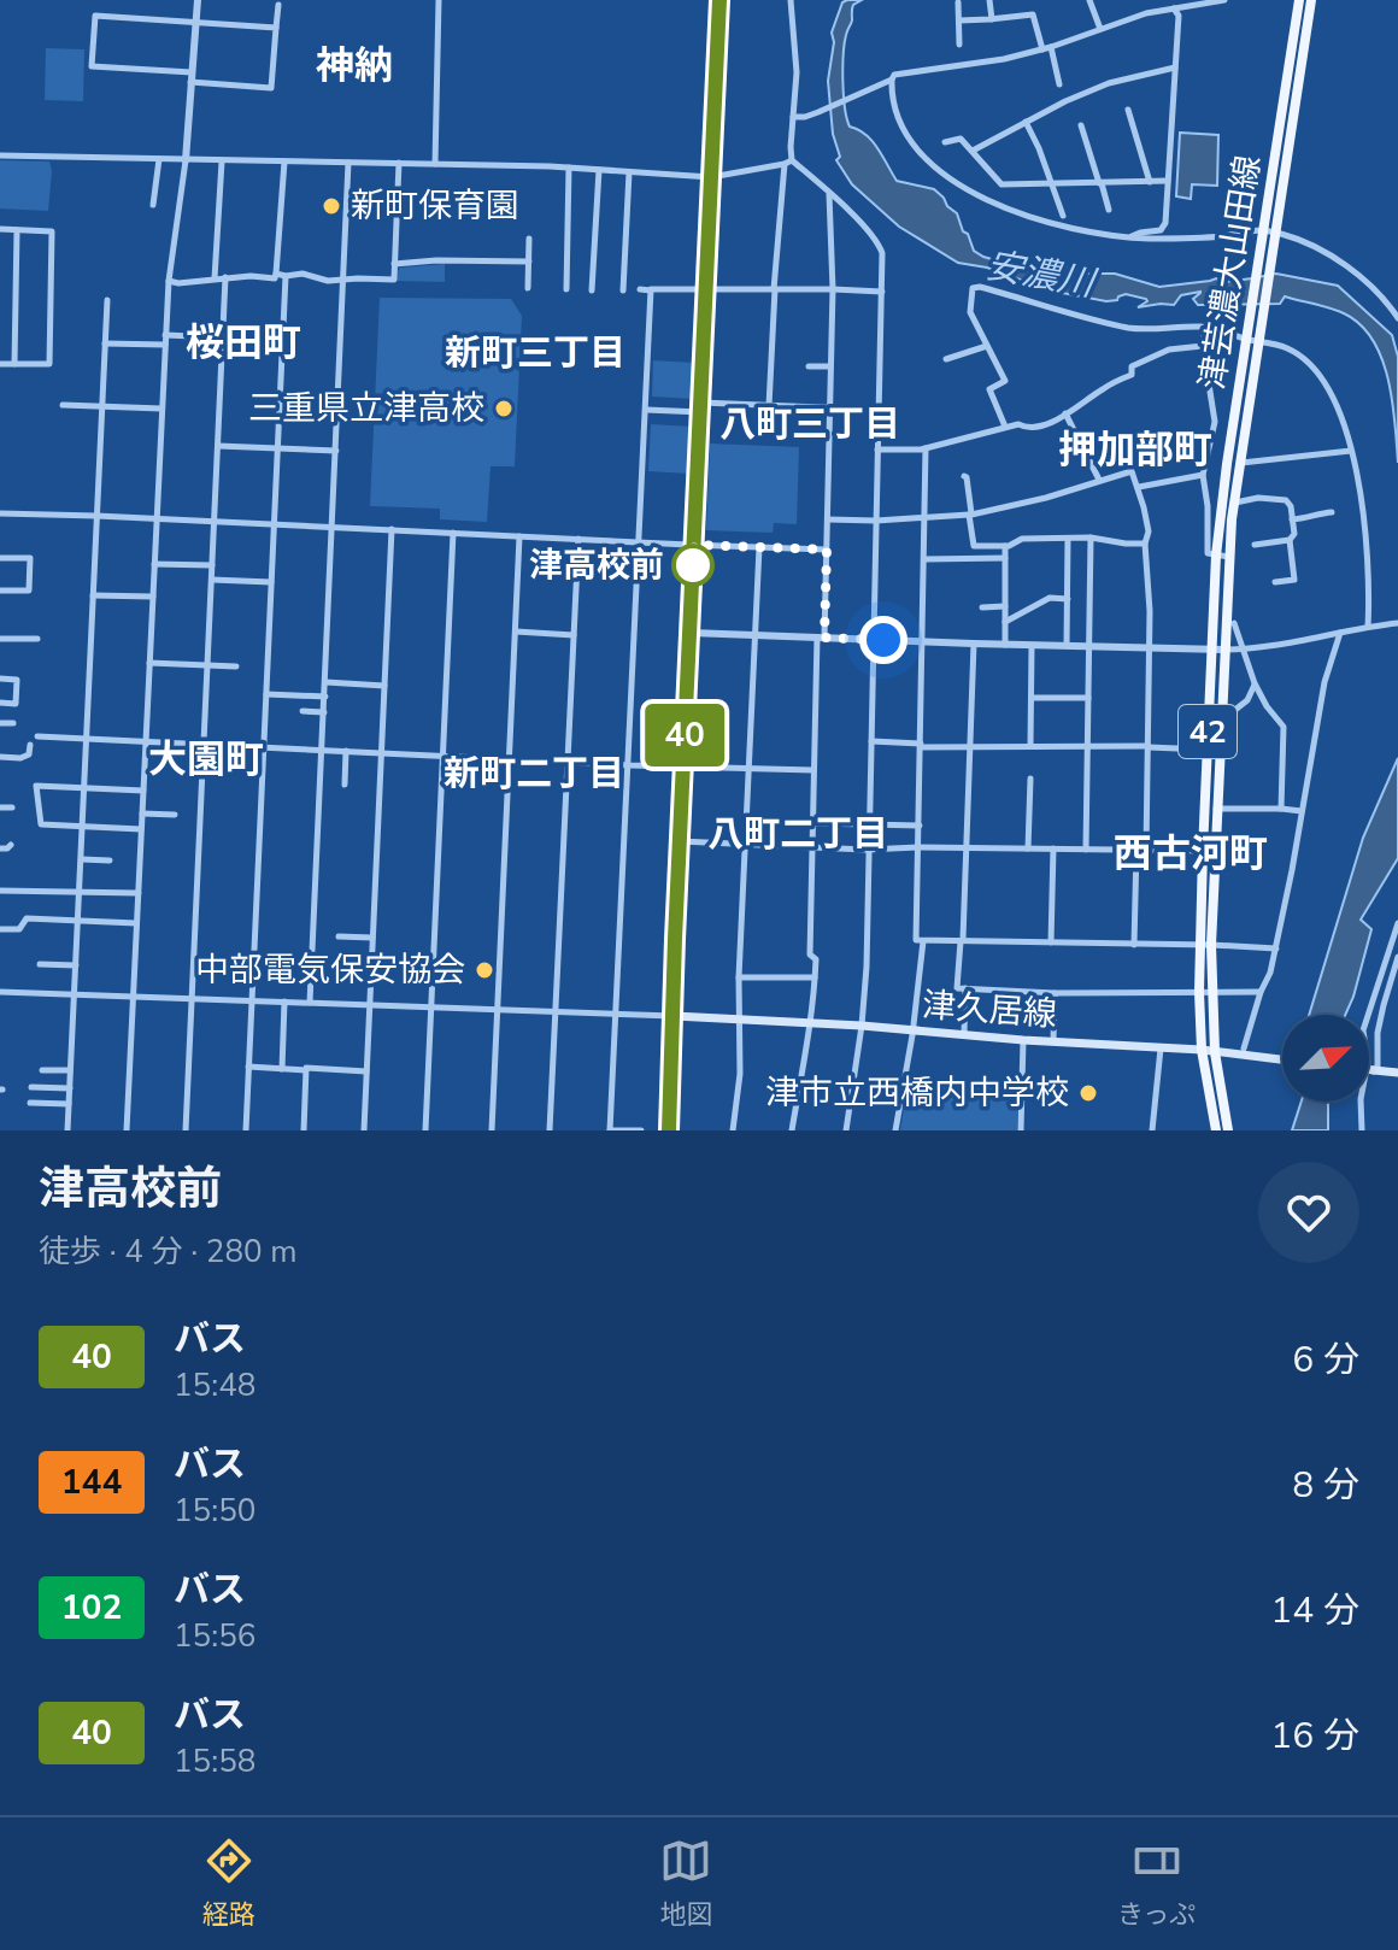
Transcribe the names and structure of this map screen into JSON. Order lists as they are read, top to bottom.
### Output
{
  "streets": {
    "main road": ["津芸濃大山田線", "42", "津久居線"]
  },
  "crossings": [
    ["津芸濃大山田線", "津久居線"]
  ],
  "districts": [
    "神納",
    "桜田町",
    "新町三丁目",
    "八町三丁目",
    "押加部町",
    "大園町",
    "新町二丁目",
    "八町二丁目",
    "西古河町"
  ],
  "water": ["安濃川"],
  "places": [
    "新町保育園",
    "三重県立津高校",
    "津高校前",
    "中部電気保安協会",
    "津市立西橋内中学校"
  ],
  "lines": ["bus line 40"],
  "north": "top right",
  "page": {
    "on_map": "40",
    "heading": ["津高校前", "徒歩 · 4 分 · 280 m"],
    "list": [
      {
        "mark": "40",
        "name": "バス",
        "note": "15:48",
        "value": "6 分"
      },
      {
        "mark": "144",
        "name": "バス",
        "note": "15:50",
        "value": "8 分"
      },
      {
        "mark": "102",
        "name": "バス",
        "note": "15:56",
        "value": "14 分"
      },
      {
        "mark": "40",
        "name": "バス",
        "note": "15:58",
        "value": "16 分"
      }
    ],
    "tabs": ["経路", "地図", "きっぷ"]
  }
}
